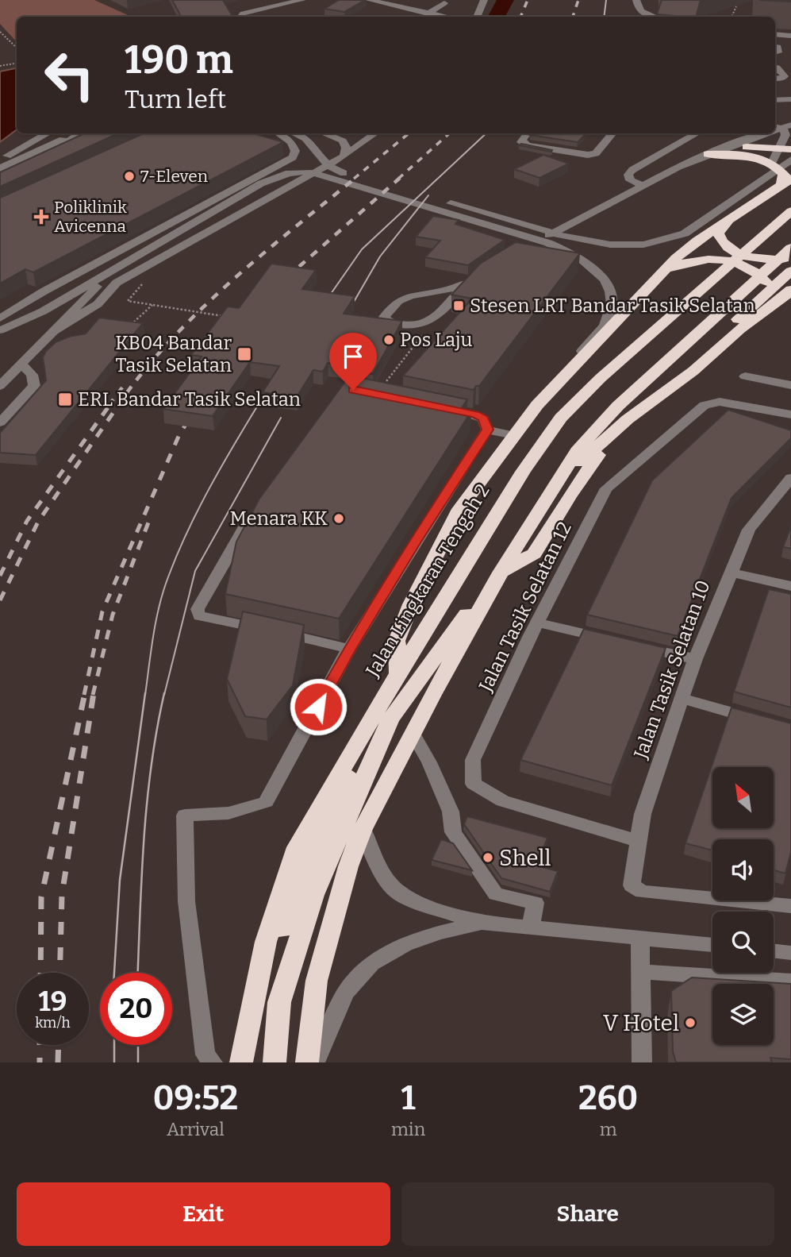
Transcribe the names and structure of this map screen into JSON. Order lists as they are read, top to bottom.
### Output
{
  "streets": {
    "highway": ["Jalan Lingkaran Tengah 2"],
    "street": ["Jalan Tasik Selatan 12", "Jalan Tasik Selatan 10"]
  },
  "crossings": [
    ["Jalan Tasik Selatan 12", "Jalan Tasik Selatan 10"]
  ],
  "places": {
    "other": [
      "7-Eleven",
      "Pos Laju",
      "Menara KK",
      "Shell",
      "V Hotel"
    ],
    "health": ["Poliklinik Avicenna"],
    "transit": ["Stesen LRT Bandar Tasik Selatan", "KB04 Bandar Tasik Selatan", "ERL Bandar Tasik Selatan"]
  },
  "north": "top left",
  "page": {
    "turn": ["190 m", "Turn left"],
    "speed": "19 km/h",
    "limit": "20",
    "eta": [
      "09:52",
      "Arrival",
      "1",
      "min",
      "260",
      "m"
    ],
    "buttons": ["Exit", "Share"]
  }
}
